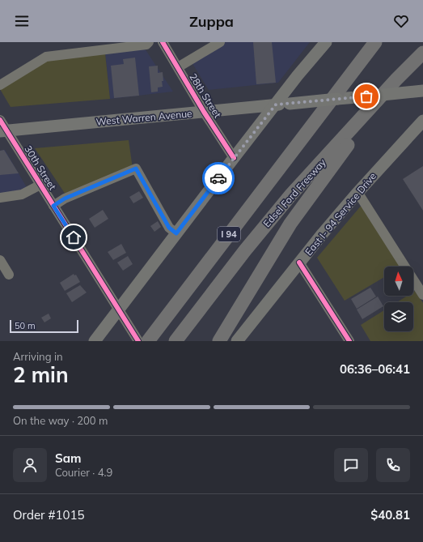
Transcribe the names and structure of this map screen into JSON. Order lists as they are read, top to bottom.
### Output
{
  "streets": {
    "highway": ["Edsel Ford Freeway", "I 94"],
    "main road": ["West Warren Avenue", "East I- 94 Service Drive"],
    "street": ["28th Street", "30th Street"]
  },
  "crossings": [
    ["28th Street", "West Warren Avenue"],
    ["West Warren Avenue", "30th Street"]
  ],
  "scale_bar": "50 m",
  "north": "top",
  "page": {
    "header": "Zuppa",
    "scale": "50 m",
    "heading": ["2 min", "Arriving in", "06:36–06:41"],
    "panel": [
      "Sam",
      "Courier · 4.9",
      "Order #1015",
      "$40.81"
    ],
    "bar": "On the way · 200 m"
  }
}
